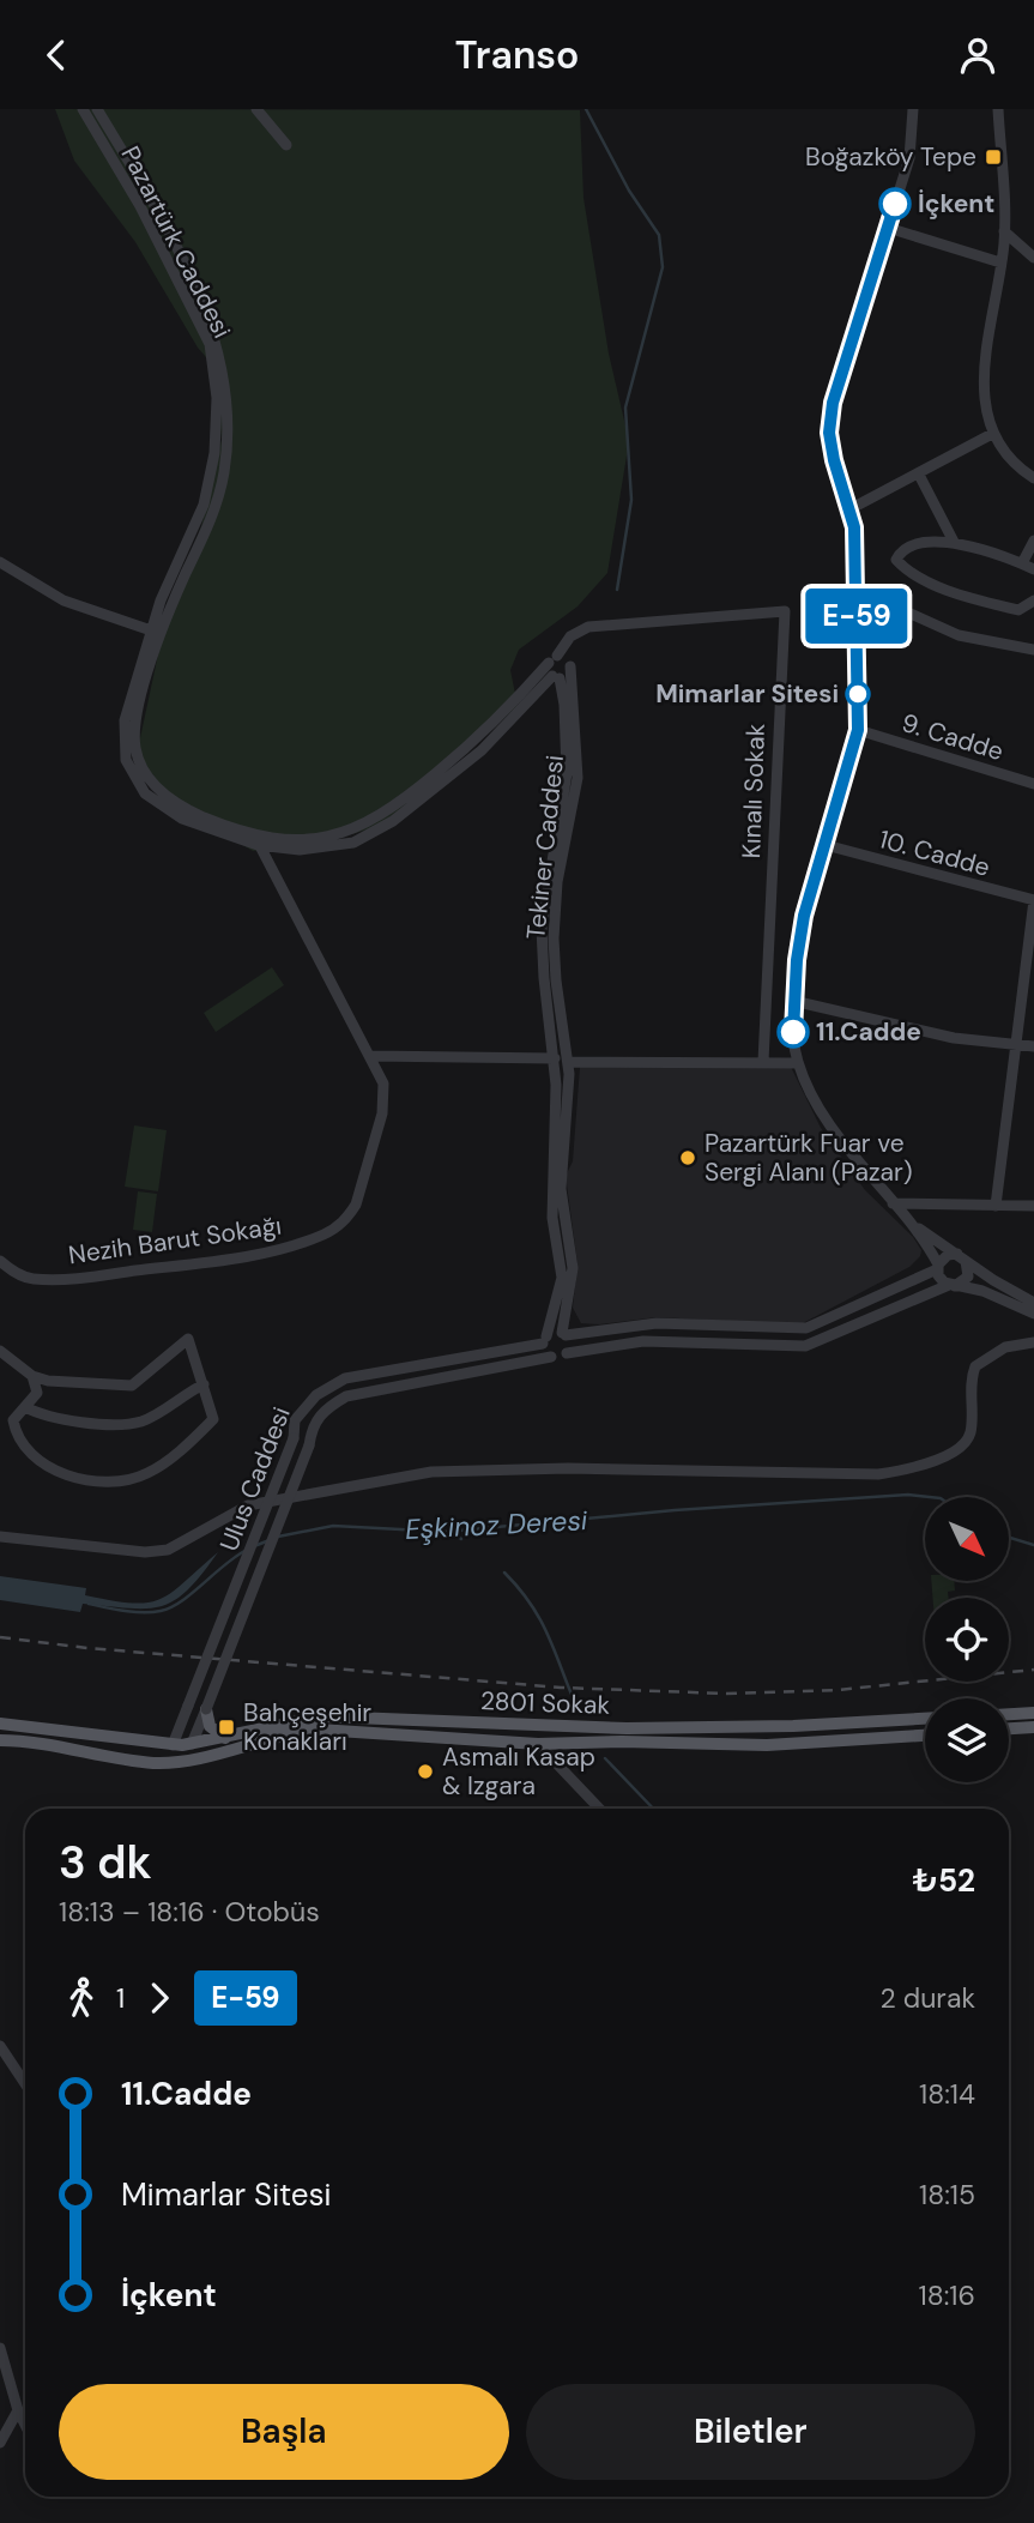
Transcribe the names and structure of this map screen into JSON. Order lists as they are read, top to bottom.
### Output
{
  "streets": {
    "main road": ["2801 Sokak"],
    "street": [
      "Pazartürk Caddesi",
      "9. Cadde",
      "Kınalı Sokak",
      "Tekiner Caddesi",
      "10. Cadde",
      "Nezih Barut Sokağı",
      "Ulus Caddesi"
    ]
  },
  "crossings": [
    ["Kınalı Sokak", "Tekiner Caddesi"],
    ["Tekiner Caddesi", "Ulus Caddesi"],
    ["Ulus Caddesi", "2801 Sokak"]
  ],
  "water": ["Eşkinoz Deresi"],
  "places": {
    "transit": ["Boğazköy Tepe", "Bahçeşehir Konakları"],
    "other": [
      "İçkent",
      "Mimarlar Sitesi",
      "11.Cadde",
      "Pazartürk Fuar ve Sergi Alanı (Pazar)",
      "Asmalı Kasap & Izgara"
    ]
  },
  "lines": ["bus line E-59"],
  "north": "bottom right",
  "page": {
    "header": "Transo",
    "on_map": "E-59",
    "heading": ["3 dk", "18:13 – 18:16 · Otobüs", "₺52"],
    "legs": ["1", "E-59", "2 durak"],
    "list": [
      {
        "name": "11.Cadde",
        "value": "18:14"
      },
      {
        "name": "Mimarlar Sitesi",
        "value": "18:15"
      },
      {
        "name": "İçkent",
        "value": "18:16"
      }
    ],
    "buttons": ["Başla", "Biletler"]
  }
}
